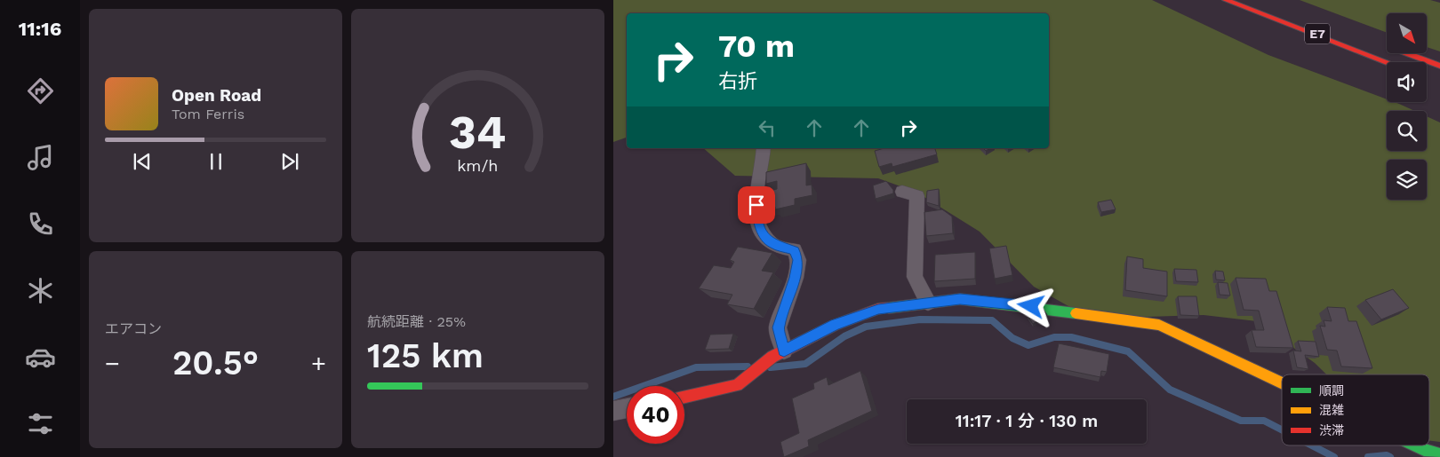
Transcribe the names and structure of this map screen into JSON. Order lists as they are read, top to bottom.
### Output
{
  "streets": {
    "main road": ["E7"]
  },
  "legend": ["順調", "混雑", "渋滞"],
  "north": "bottom right",
  "page": {
    "tabs": "11:16",
    "turn": ["70 m", "右折"],
    "song": ["Open Road", "Tom Ferris"],
    "tile": [
      "エアコン",
      ["航続距離 · 25%", "125 km"]
    ],
    "heat": ["−", "20.5°", "+"],
    "limit": "40",
    "trip": "11:17 · 1 分 · 130 m",
    "gauge": ["34", "km/h"]
  }
}
